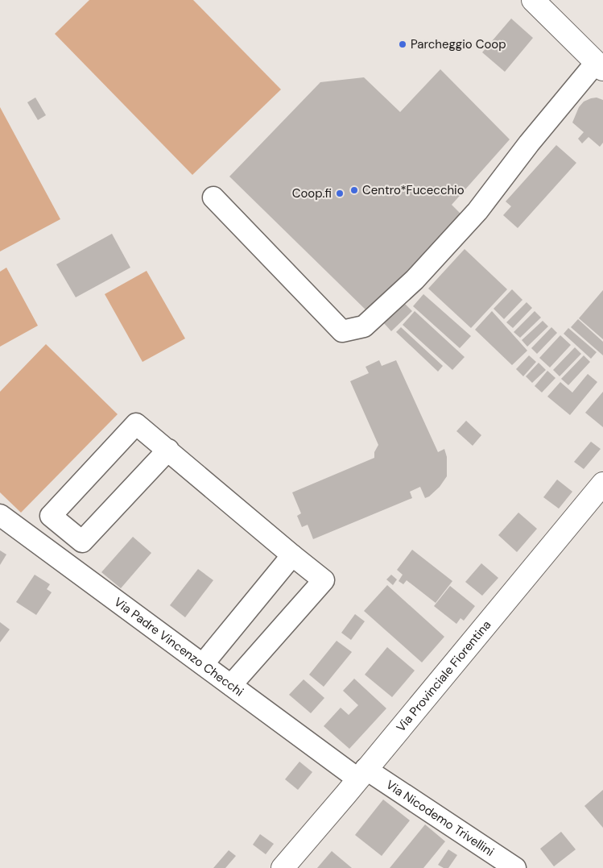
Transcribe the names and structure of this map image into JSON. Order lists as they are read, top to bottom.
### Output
{
  "streets": {
    "main road": ["Via Provinciale Fiorentina"],
    "street": ["Via Padre Vincenzo Checchi", "Via Nicodemo Trivellini"]
  },
  "crossings": [
    ["Via Padre Vincenzo Checchi", "Via Provinciale Fiorentina"],
    ["Via Padre Vincenzo Checchi", "Via Nicodemo Trivellini"],
    ["Via Provinciale Fiorentina", "Via Nicodemo Trivellini"]
  ],
  "places": ["Parcheggio Coop", "Centro*Fucecchio", "Coop.fi"]
}
